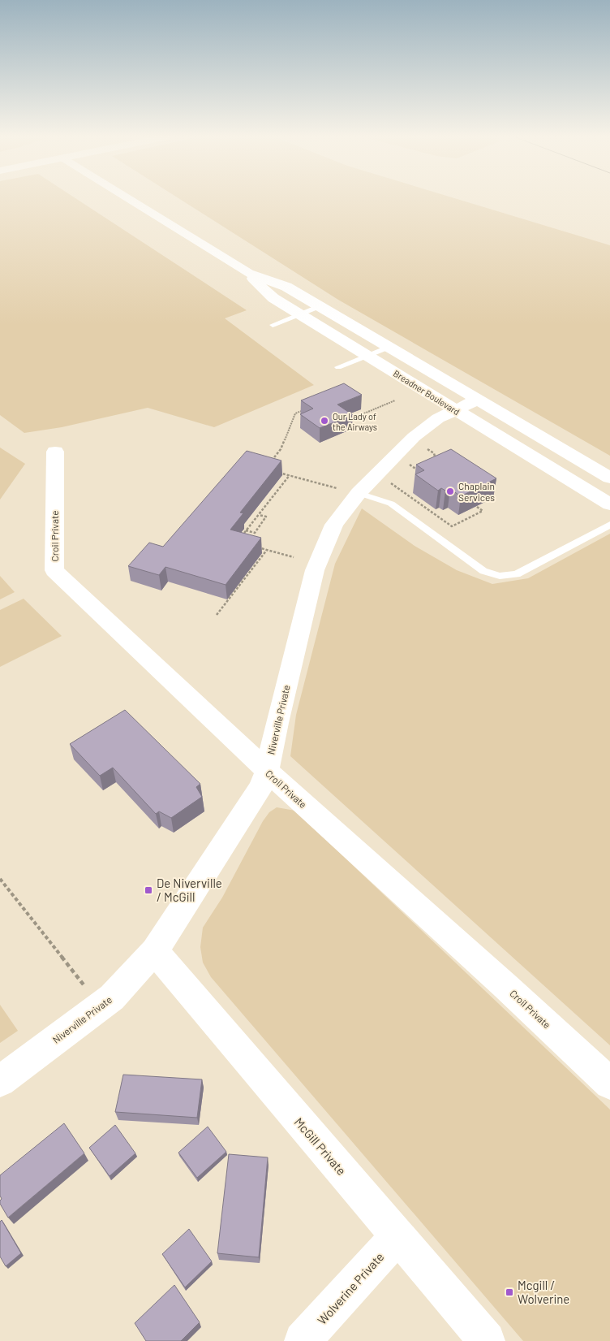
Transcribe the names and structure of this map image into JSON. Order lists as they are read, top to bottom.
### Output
{
  "streets": {
    "street": [
      "Breadner Boulevard",
      "Croil Private",
      "Niverville Private",
      "McGill Private",
      "Wolverine Private"
    ]
  },
  "crossings": [
    ["Breadner Boulevard", "Niverville Private"],
    ["Croil Private", "Niverville Private"],
    ["Niverville Private", "McGill Private"],
    ["McGill Private", "Wolverine Private"]
  ],
  "places": {
    "other": ["Our Lady of the Airways", "Chaplain Services"],
    "transit": ["De Niverville / McGill", "Mcgill / Wolverine"]
  }
}
